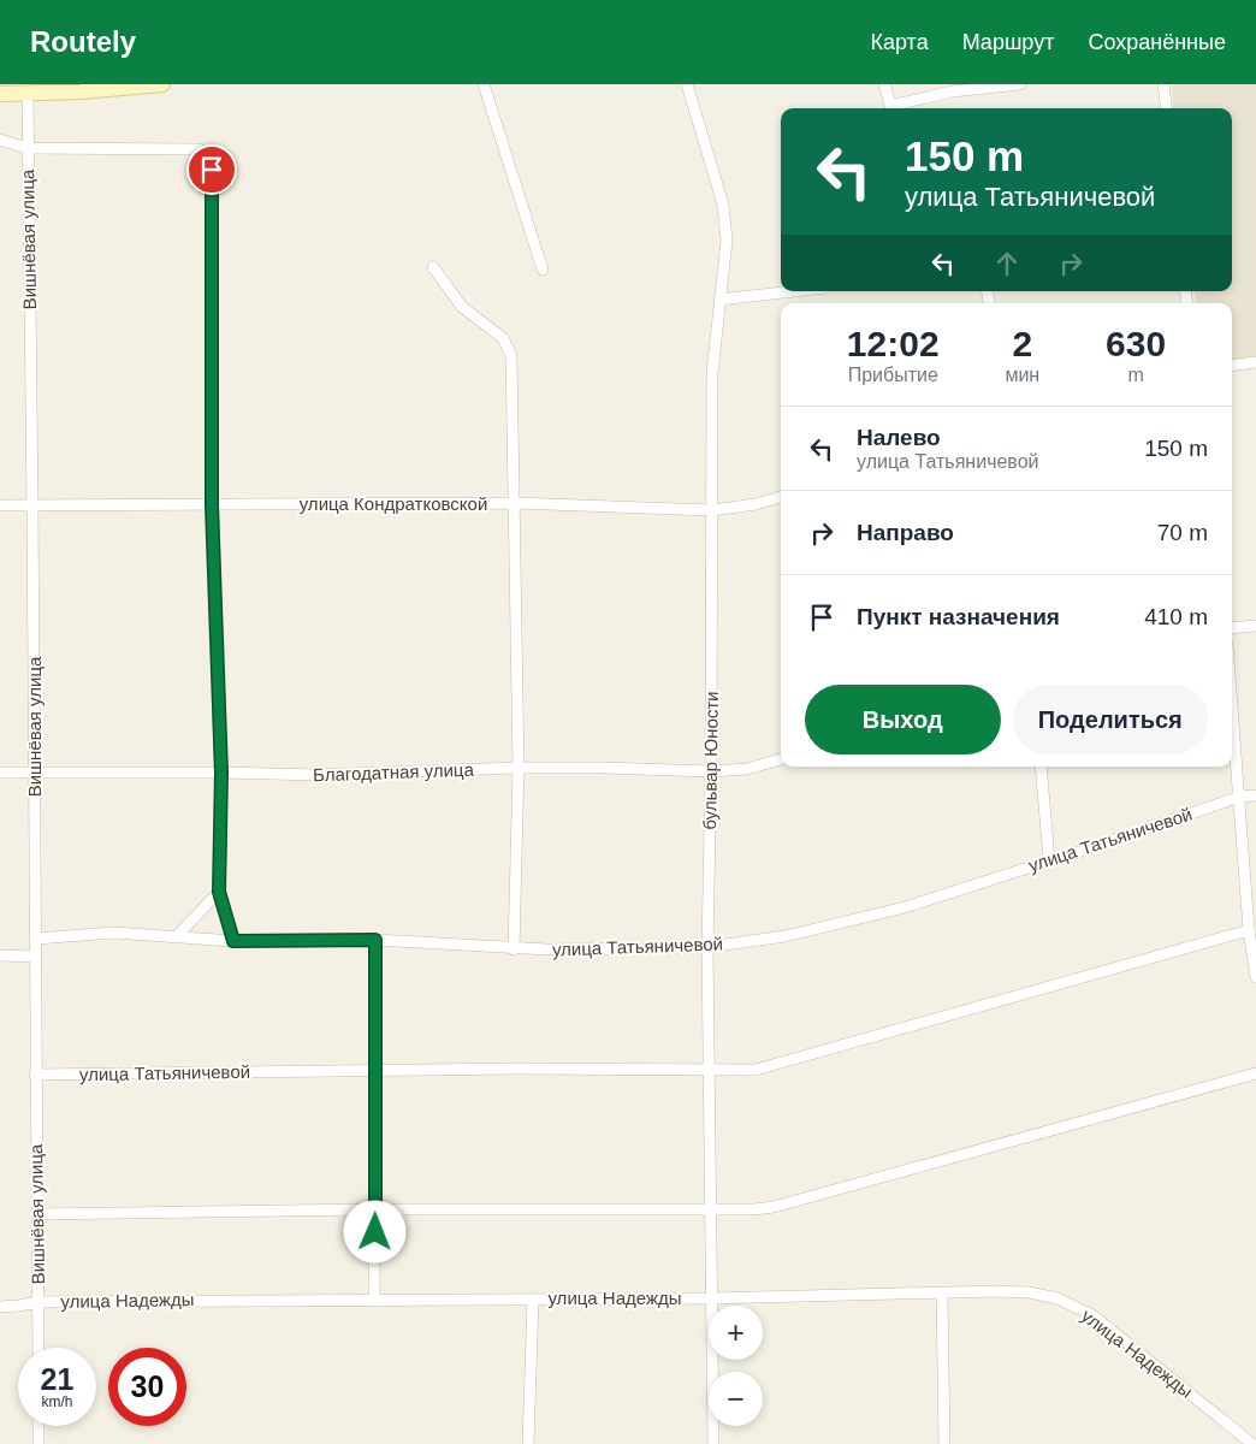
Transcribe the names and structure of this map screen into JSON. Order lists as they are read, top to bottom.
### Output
{
  "streets": {
    "street": [
      "Вишнёвая улица",
      "улица Кондратковской",
      "бульвар Юности",
      "Благодатная улица",
      "улица Татьяничевой",
      "улица Надежды"
    ]
  },
  "crossings": [
    ["Вишнёвая улица", "улица Кондратковской"],
    ["Вишнёвая улица", "Благодатная улица"],
    ["Вишнёвая улица", "улица Татьяничевой"],
    ["Вишнёвая улица", "улица Надежды"],
    ["улица Кондратковской", "бульвар Юности"],
    ["бульвар Юности", "Благодатная улица"],
    ["бульвар Юности", "улица Татьяничевой"],
    ["бульвар Юности", "улица Надежды"]
  ],
  "page": {
    "header": "Routely",
    "nav": ["Карта", "Маршрут", "Сохранённые"],
    "turn": ["150 m", "улица Татьяничевой"],
    "eta": [
      "12:02",
      "Прибытие",
      "2",
      "мин",
      "630",
      "m"
    ],
    "list": [
      {
        "name": "Налево",
        "note": "улица Татьяничевой",
        "value": "150 m"
      },
      {
        "name": "Направо",
        "value": "70 m"
      },
      {
        "name": "Пункт назначения",
        "value": "410 m"
      }
    ],
    "buttons": ["Выход", "Поделиться"],
    "map_buttons": ["+", "−"],
    "speed": "21 km/h",
    "limit": "30"
  }
}
